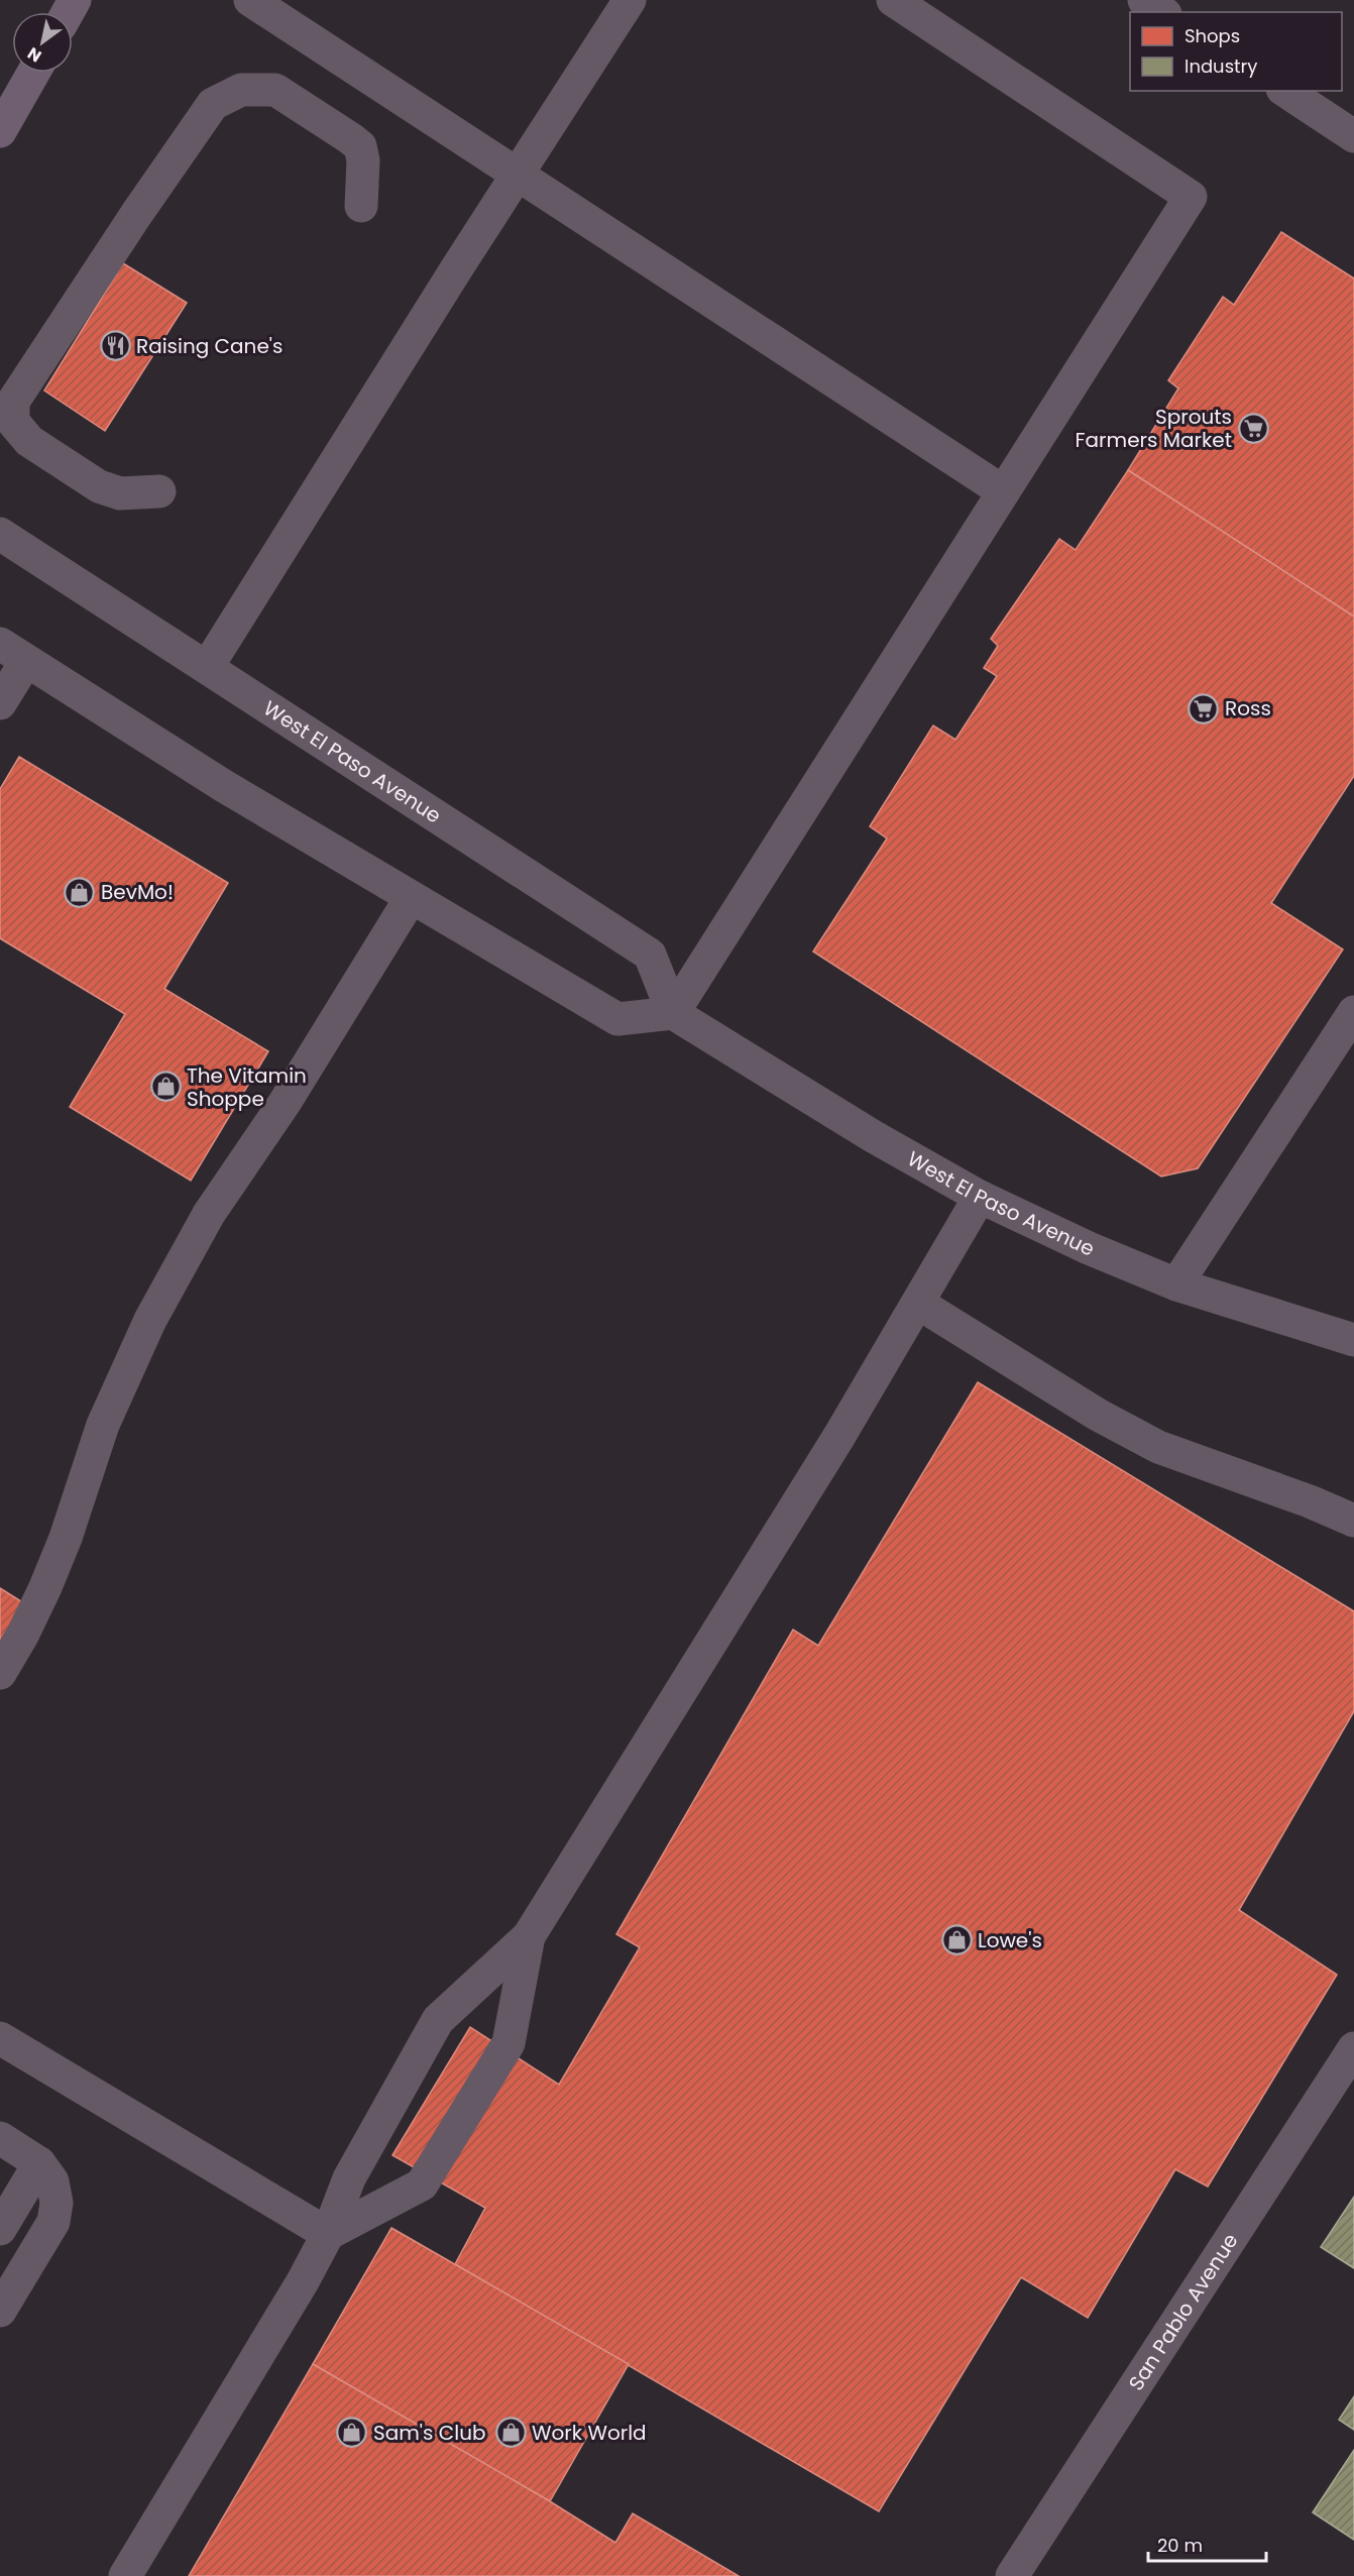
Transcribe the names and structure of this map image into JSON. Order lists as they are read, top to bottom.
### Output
{
  "streets": {
    "street": ["West El Paso Avenue", "San Pablo Avenue"]
  },
  "places": {
    "restaurant": ["Raising Cane's"],
    "supermarket": ["Sprouts Farmers Market", "Ross"],
    "shop": [
      "BevMo!",
      "The Vitamin Shoppe",
      "Lowe's",
      "Sam's Club",
      "Work World"
    ]
  },
  "legend": ["Shops", "Industry"],
  "scale_bar": "20 m",
  "north": "bottom left"
}
